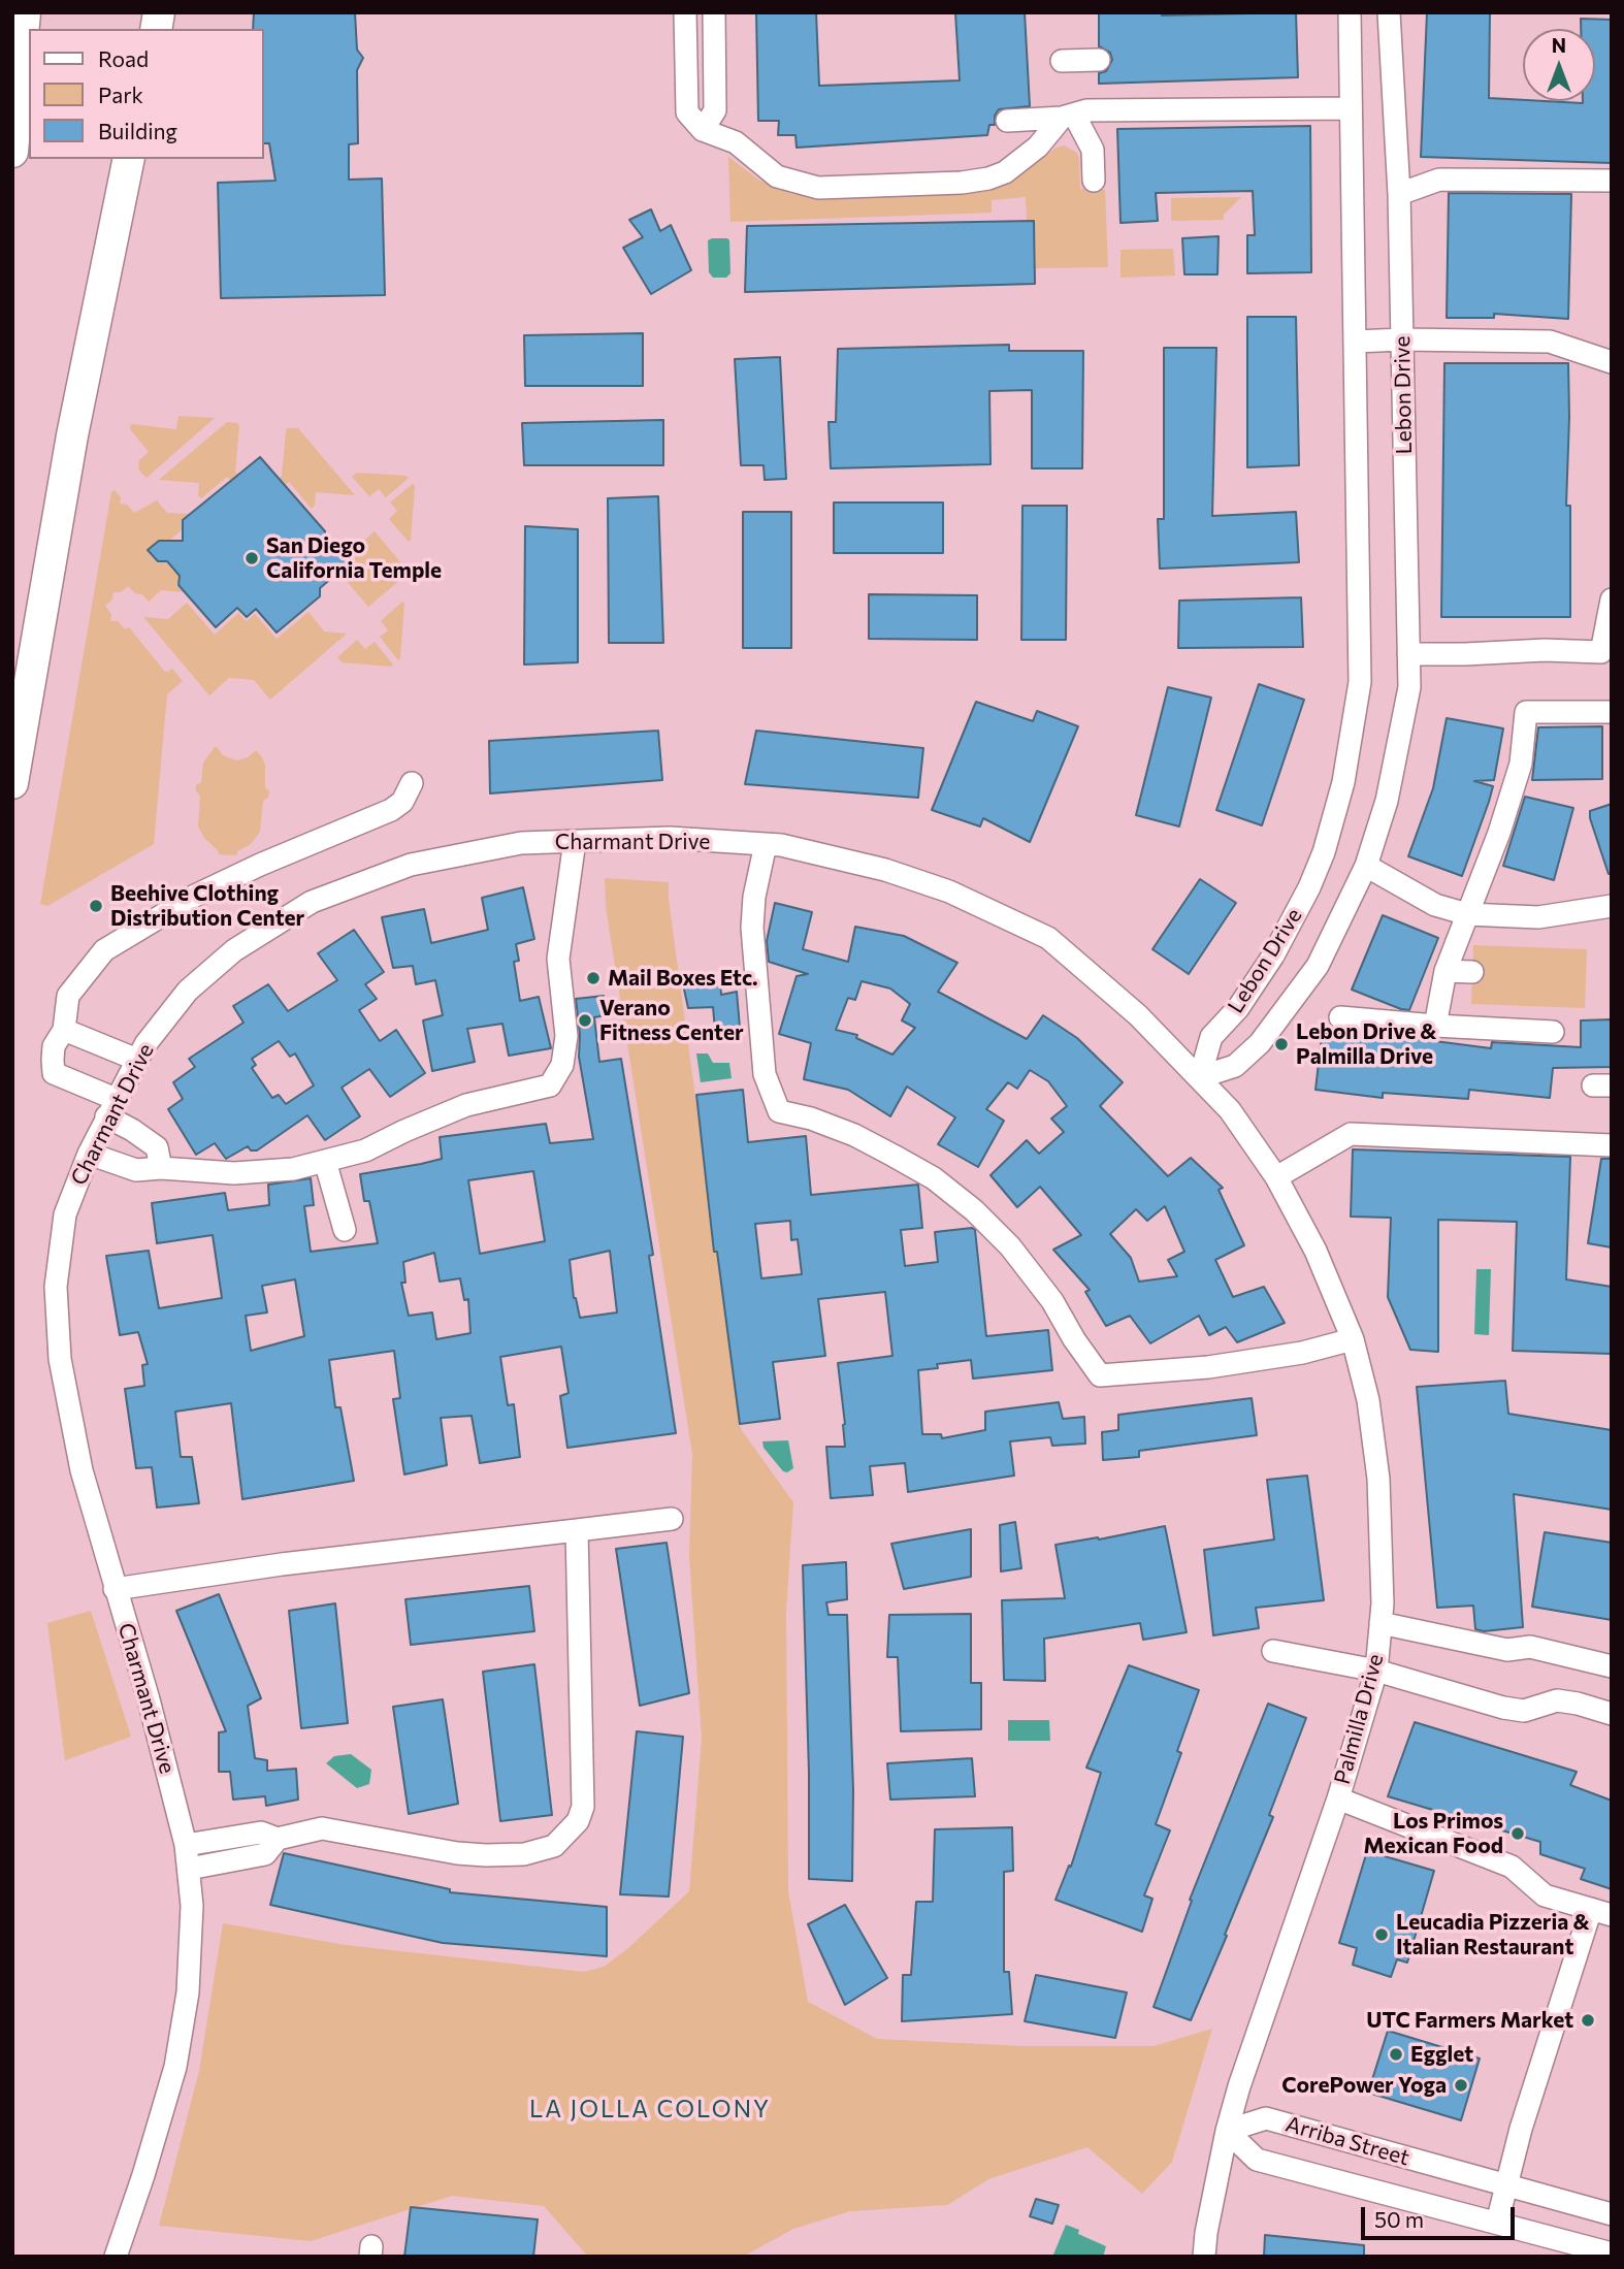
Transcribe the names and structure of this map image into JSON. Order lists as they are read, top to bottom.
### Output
{
  "streets": {
    "street": [
      "Lebon Drive",
      "Charmant Drive",
      "Palmilla Drive",
      "Arriba Street"
    ]
  },
  "crossings": [
    ["Lebon Drive", "Charmant Drive"],
    ["Lebon Drive", "Palmilla Drive"],
    ["Charmant Drive", "Palmilla Drive"],
    ["Palmilla Drive", "Arriba Street"]
  ],
  "districts": ["LA JOLLA COLONY"],
  "places": [
    "San Diego California Temple",
    "Beehive Clothing Distribution Center",
    "Mail Boxes Etc.",
    "Verano Fitness Center",
    "Lebon Drive & Palmilla Drive",
    "Los Primos Mexican Food",
    "Leucadia Pizzeria & Italian Restaurant",
    "UTC Farmers Market",
    "Egglet",
    "CorePower Yoga"
  ],
  "legend": ["Road", "Park", "Building"],
  "scale_bar": "50 m",
  "north": "top"
}
